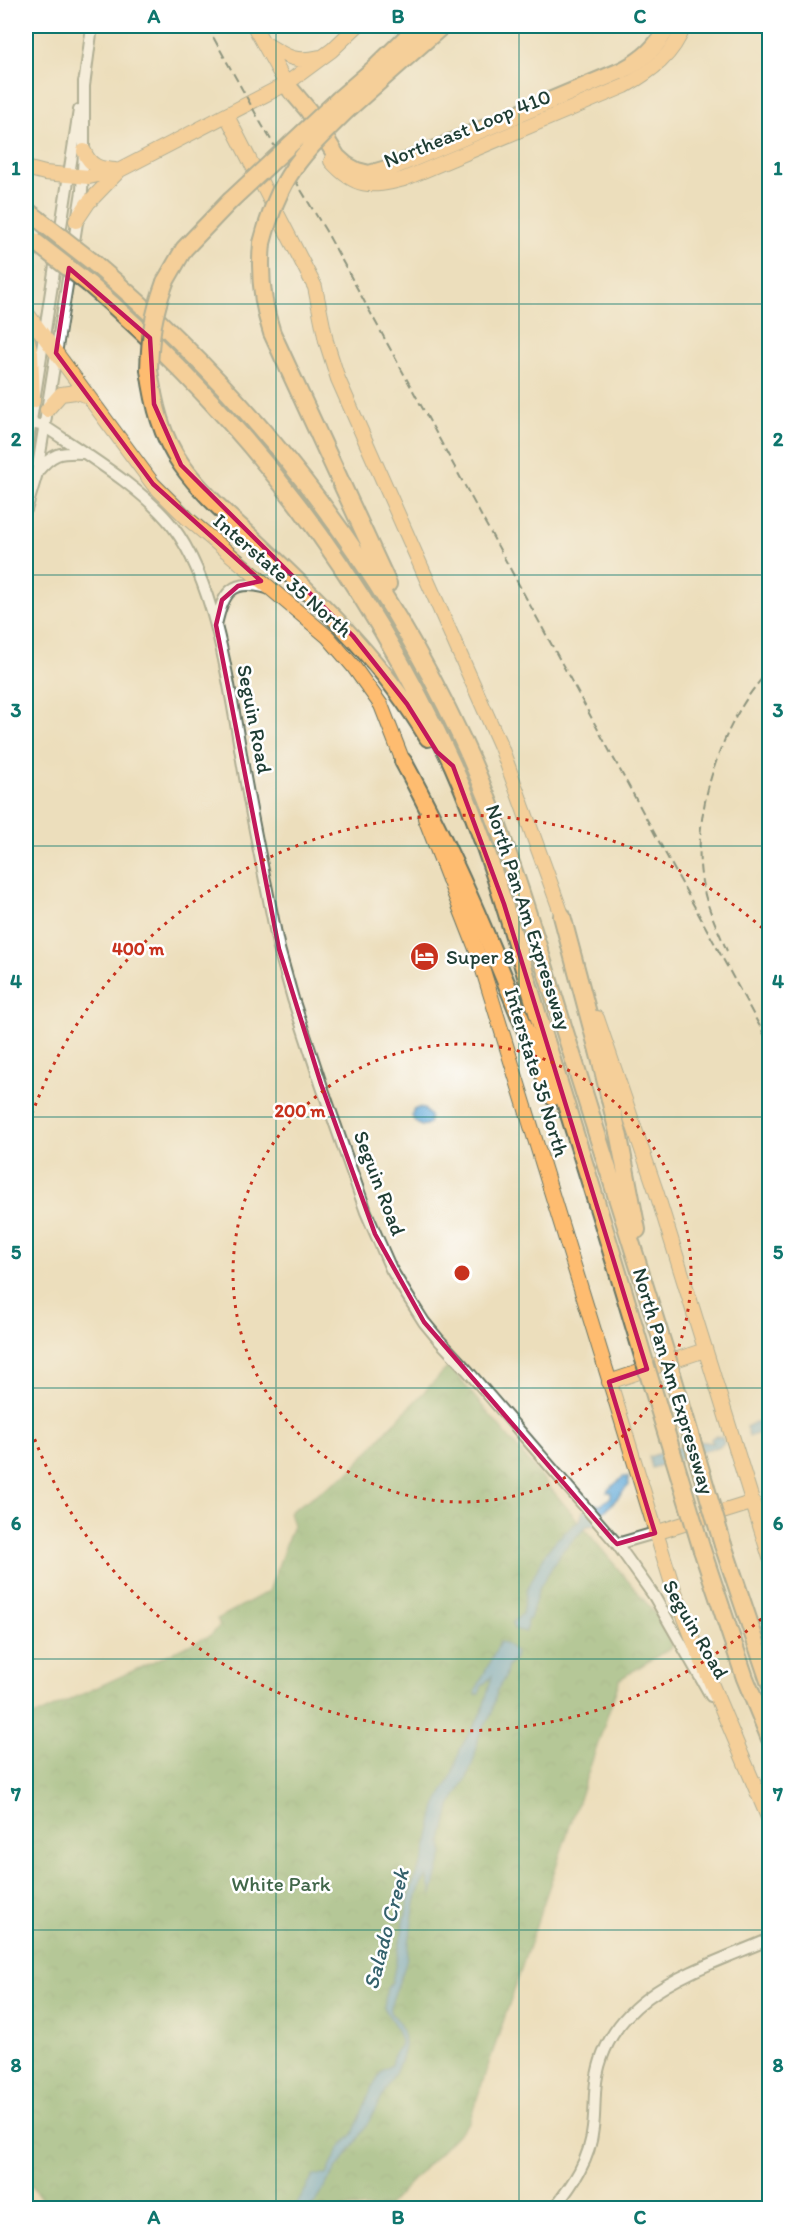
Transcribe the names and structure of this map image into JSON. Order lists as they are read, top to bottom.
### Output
{
  "streets": {
    "highway": ["North Pan Am Expressway"],
    "main road": ["Northeast Loop 410", "Interstate 35 North"],
    "street": ["Seguin Road"]
  },
  "crossings": [
    ["Interstate 35 North", "Seguin Road"]
  ],
  "water": ["Salado Creek"],
  "parks": ["White Park"],
  "places": {
    "hotel": ["Super 8"]
  },
  "grid": {
    "columns": ["A", "B", "C"],
    "rows": [
      "1",
      "2",
      "3",
      "4",
      "5",
      "6",
      "7",
      "8"
    ]
  },
  "rings": ["400 m", "200 m"]
}
